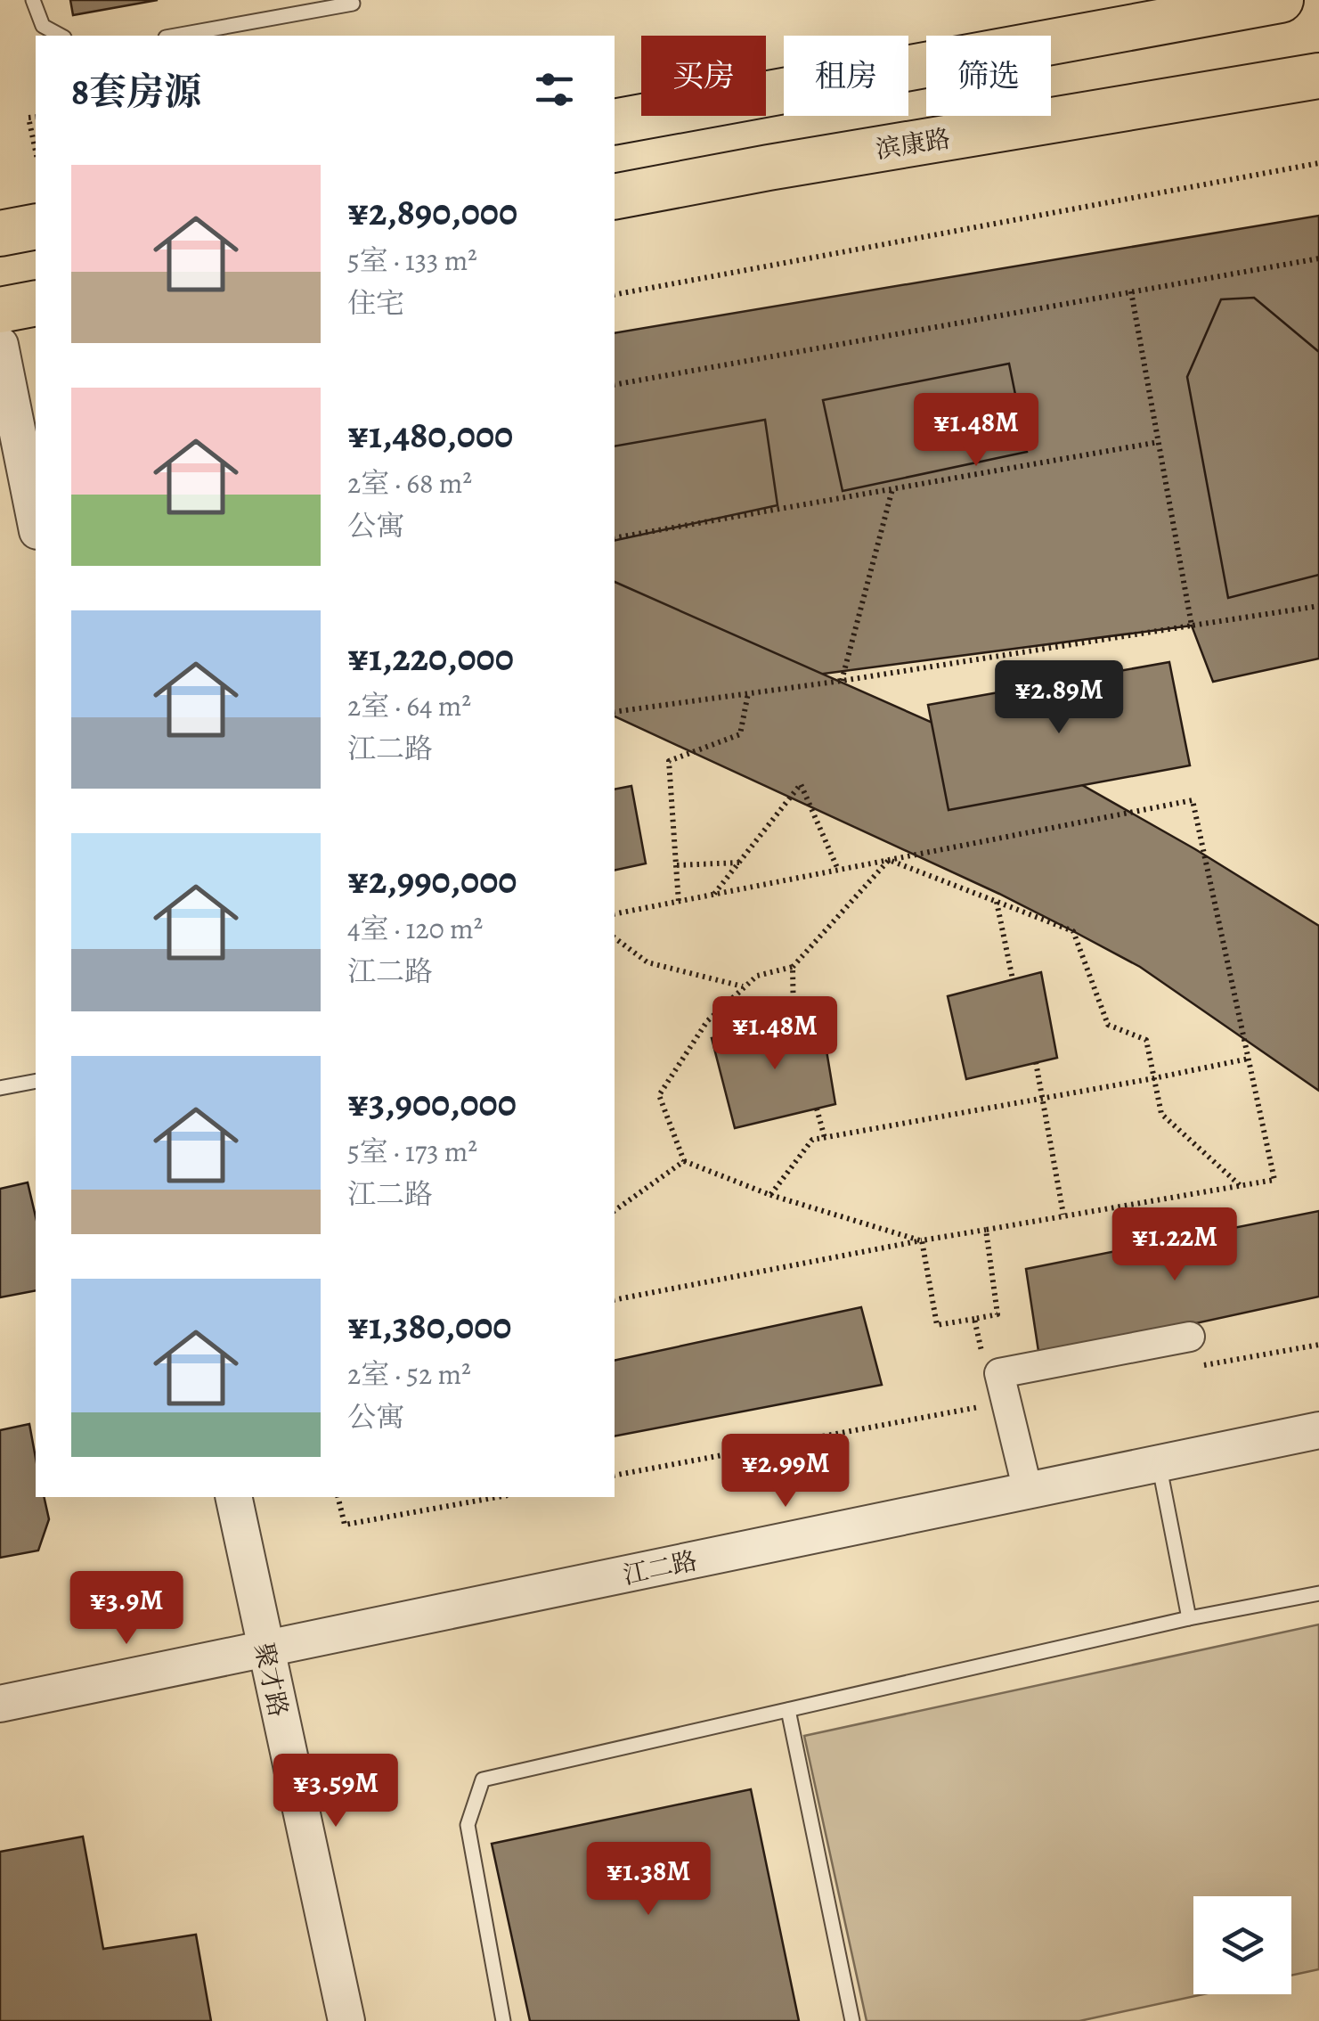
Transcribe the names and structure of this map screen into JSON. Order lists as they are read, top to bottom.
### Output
{
  "streets": {
    "main road": ["滨康路"],
    "street": ["江二路", "聚才路"]
  },
  "crossings": [
    ["江二路", "聚才路"]
  ],
  "page": {
    "chip": ["买房", "租房", "筛选"],
    "heading": "8套房源",
    "list": [
      {
        "name": "¥2,890,000",
        "note": "5室 · 133 m² · 住宅"
      },
      {
        "name": "¥1,480,000",
        "note": "2室 · 68 m² · 公寓"
      },
      {
        "name": "¥1,220,000",
        "note": "2室 · 64 m² · 江二路"
      },
      {
        "name": "¥2,990,000",
        "note": "4室 · 120 m² · 江二路"
      },
      {
        "name": "¥3,900,000",
        "note": "5室 · 173 m² · 江二路"
      },
      {
        "name": "¥1,380,000",
        "note": "2室 · 52 m² · 公寓"
      }
    ],
    "price": [
      "¥1.48M",
      "¥2.89M",
      "¥1.48M",
      "¥1.22M",
      "¥2.99M",
      "¥3.9M",
      "¥3.59M",
      "¥1.38M"
    ]
  }
}
